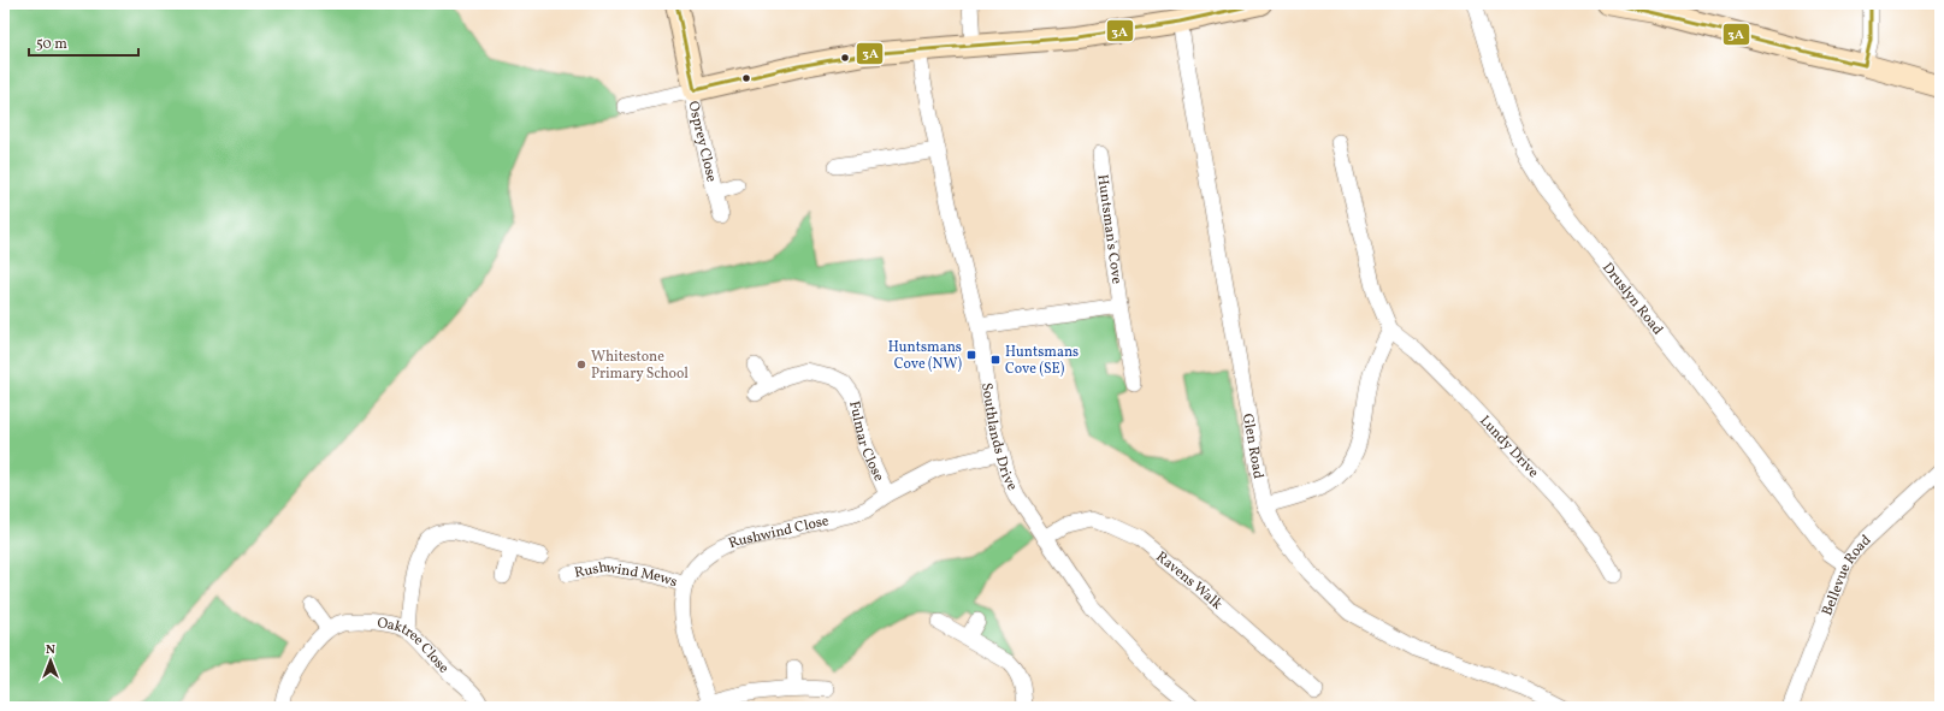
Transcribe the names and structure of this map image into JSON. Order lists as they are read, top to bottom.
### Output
{
  "streets": {
    "street": [
      "Osprey Close",
      "Huntsman's Cove",
      "Druslyn Road",
      "Southlands Drive",
      "Fulmar Close",
      "Glen Road",
      "Lundy Drive",
      "Rushwind Close",
      "Bellevue Road",
      "Rushwind Mews",
      "Ravens Walk",
      "Oaktree Close"
    ]
  },
  "crossings": [
    ["Huntsman's Cove", "Southlands Drive"],
    ["Druslyn Road", "Bellevue Road"],
    ["Southlands Drive", "Rushwind Close"],
    ["Southlands Drive", "Ravens Walk"],
    ["Fulmar Close", "Rushwind Close"],
    ["Rushwind Close", "Rushwind Mews"]
  ],
  "places": {
    "transit": ["Huntsmans Cove (NW)", "Huntsmans Cove (SE)"],
    "other": ["Whitestone Primary School"]
  },
  "lines": ["transit line 3A"],
  "scale_bar": "50 m",
  "north": "top"
}
